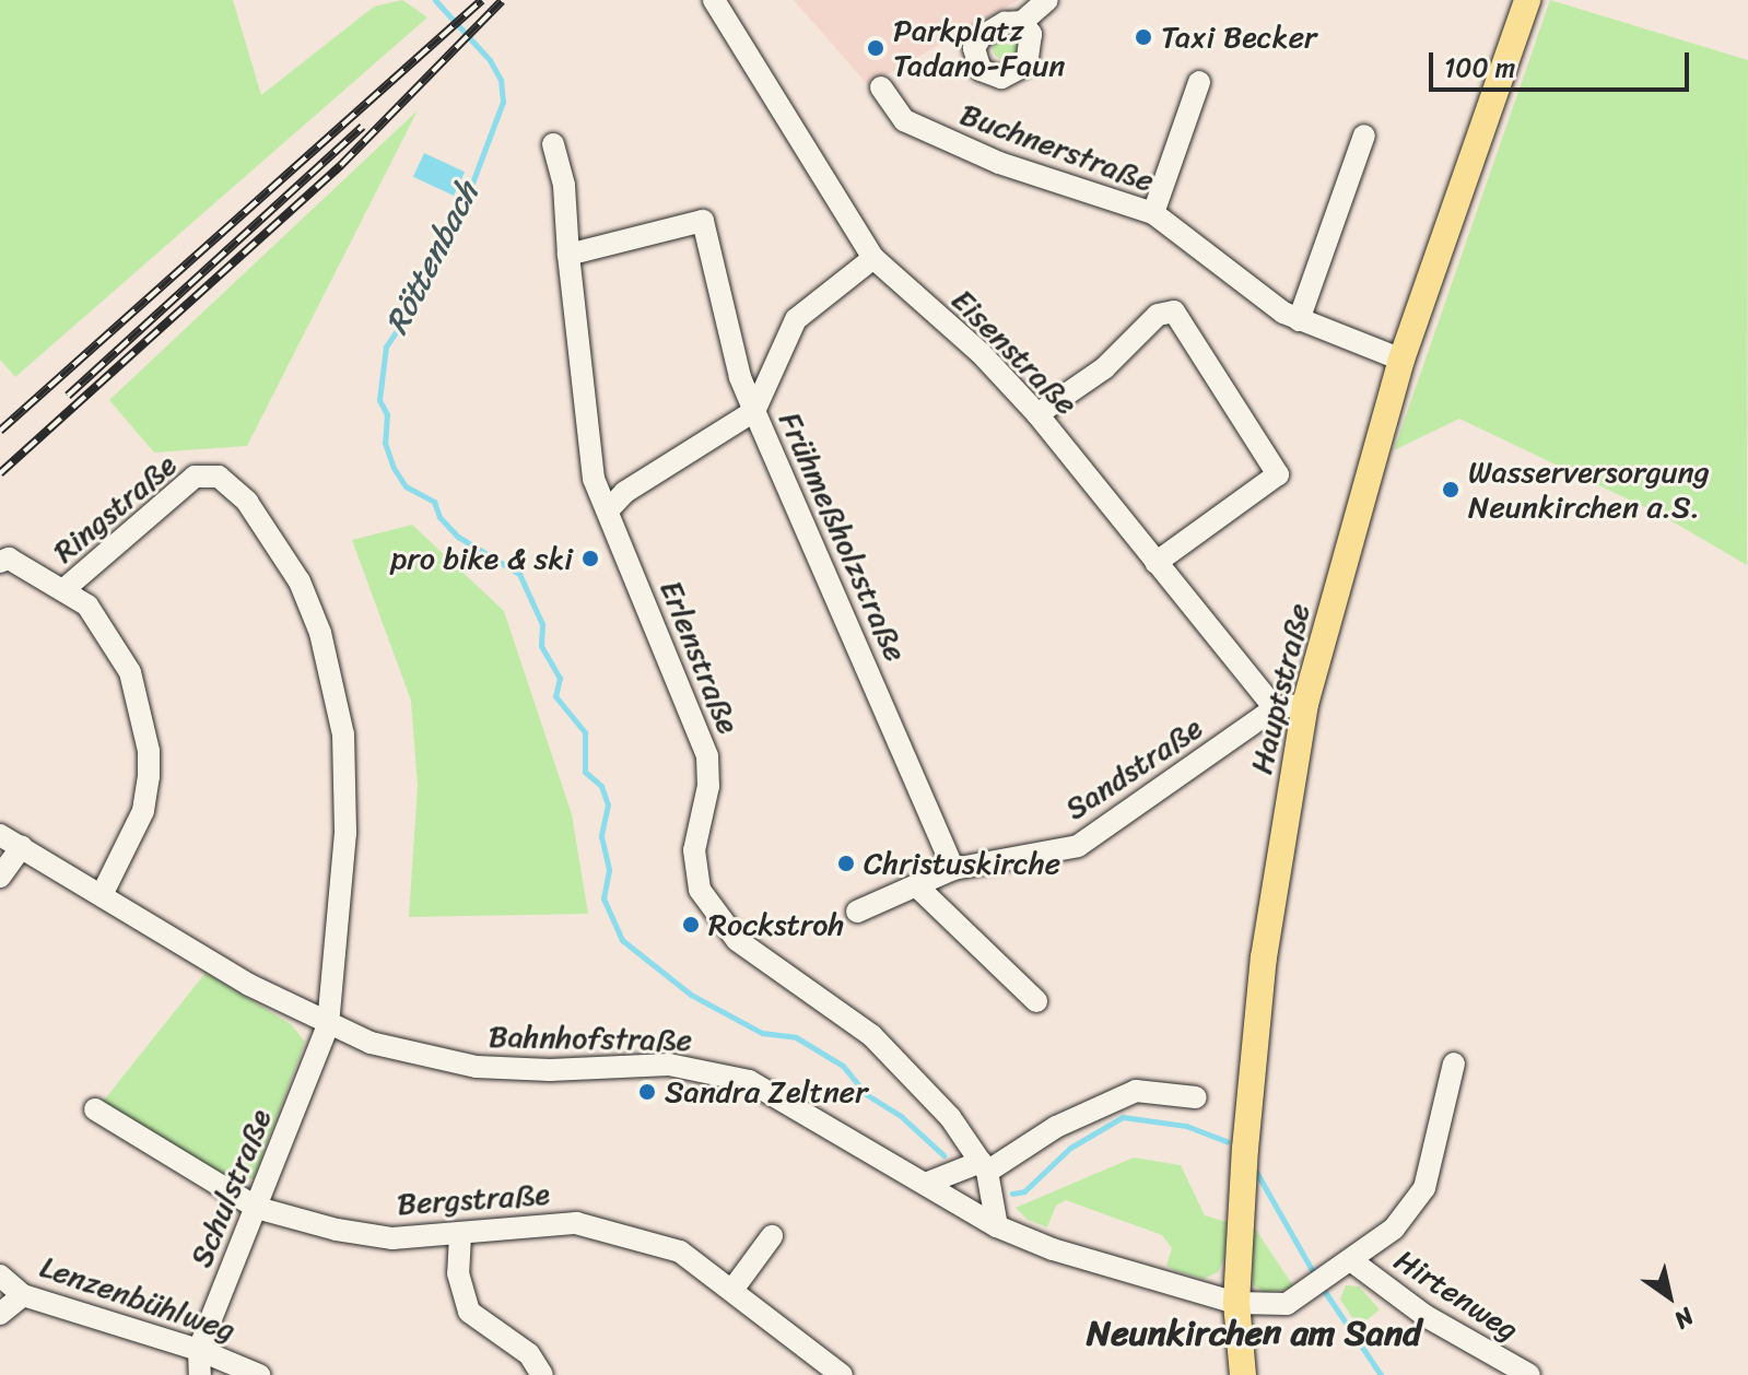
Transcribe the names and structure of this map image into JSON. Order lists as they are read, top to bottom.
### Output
{
  "streets": {
    "main road": ["Hauptstraße"],
    "street": [
      "Buchnerstraße",
      "Eisenstraße",
      "Ringstraße",
      "Frühmeßholzstraße",
      "Erlenstraße",
      "Sandstraße",
      "Bahnhofstraße",
      "Schulstraße",
      "Bergstraße",
      "Hirtenweg",
      "Lenzenbühlweg"
    ]
  },
  "crossings": [
    ["Buchnerstraße", "Hauptstraße"],
    ["Eisenstraße", "Frühmeßholzstraße"],
    ["Eisenstraße", "Sandstraße"],
    ["Ringstraße", "Bahnhofstraße"],
    ["Ringstraße", "Schulstraße"],
    ["Frühmeßholzstraße", "Sandstraße"],
    ["Erlenstraße", "Bahnhofstraße"],
    ["Hauptstraße", "Bahnhofstraße"],
    ["Bahnhofstraße", "Schulstraße"],
    ["Bahnhofstraße", "Hirtenweg"],
    ["Schulstraße", "Bergstraße"],
    ["Schulstraße", "Lenzenbühlweg"]
  ],
  "districts": ["Neunkirchen am Sand"],
  "water": ["Röttenbach"],
  "places": [
    "Taxi Becker",
    "Parkplatz Tadano-Faun",
    "Wasserversorgung Neunkirchen a.S.",
    "pro bike & ski",
    "Christuskirche",
    "Rockstroh",
    "Sandra Zeltner"
  ],
  "scale_bar": "100 m",
  "north": "bottom right"
}
